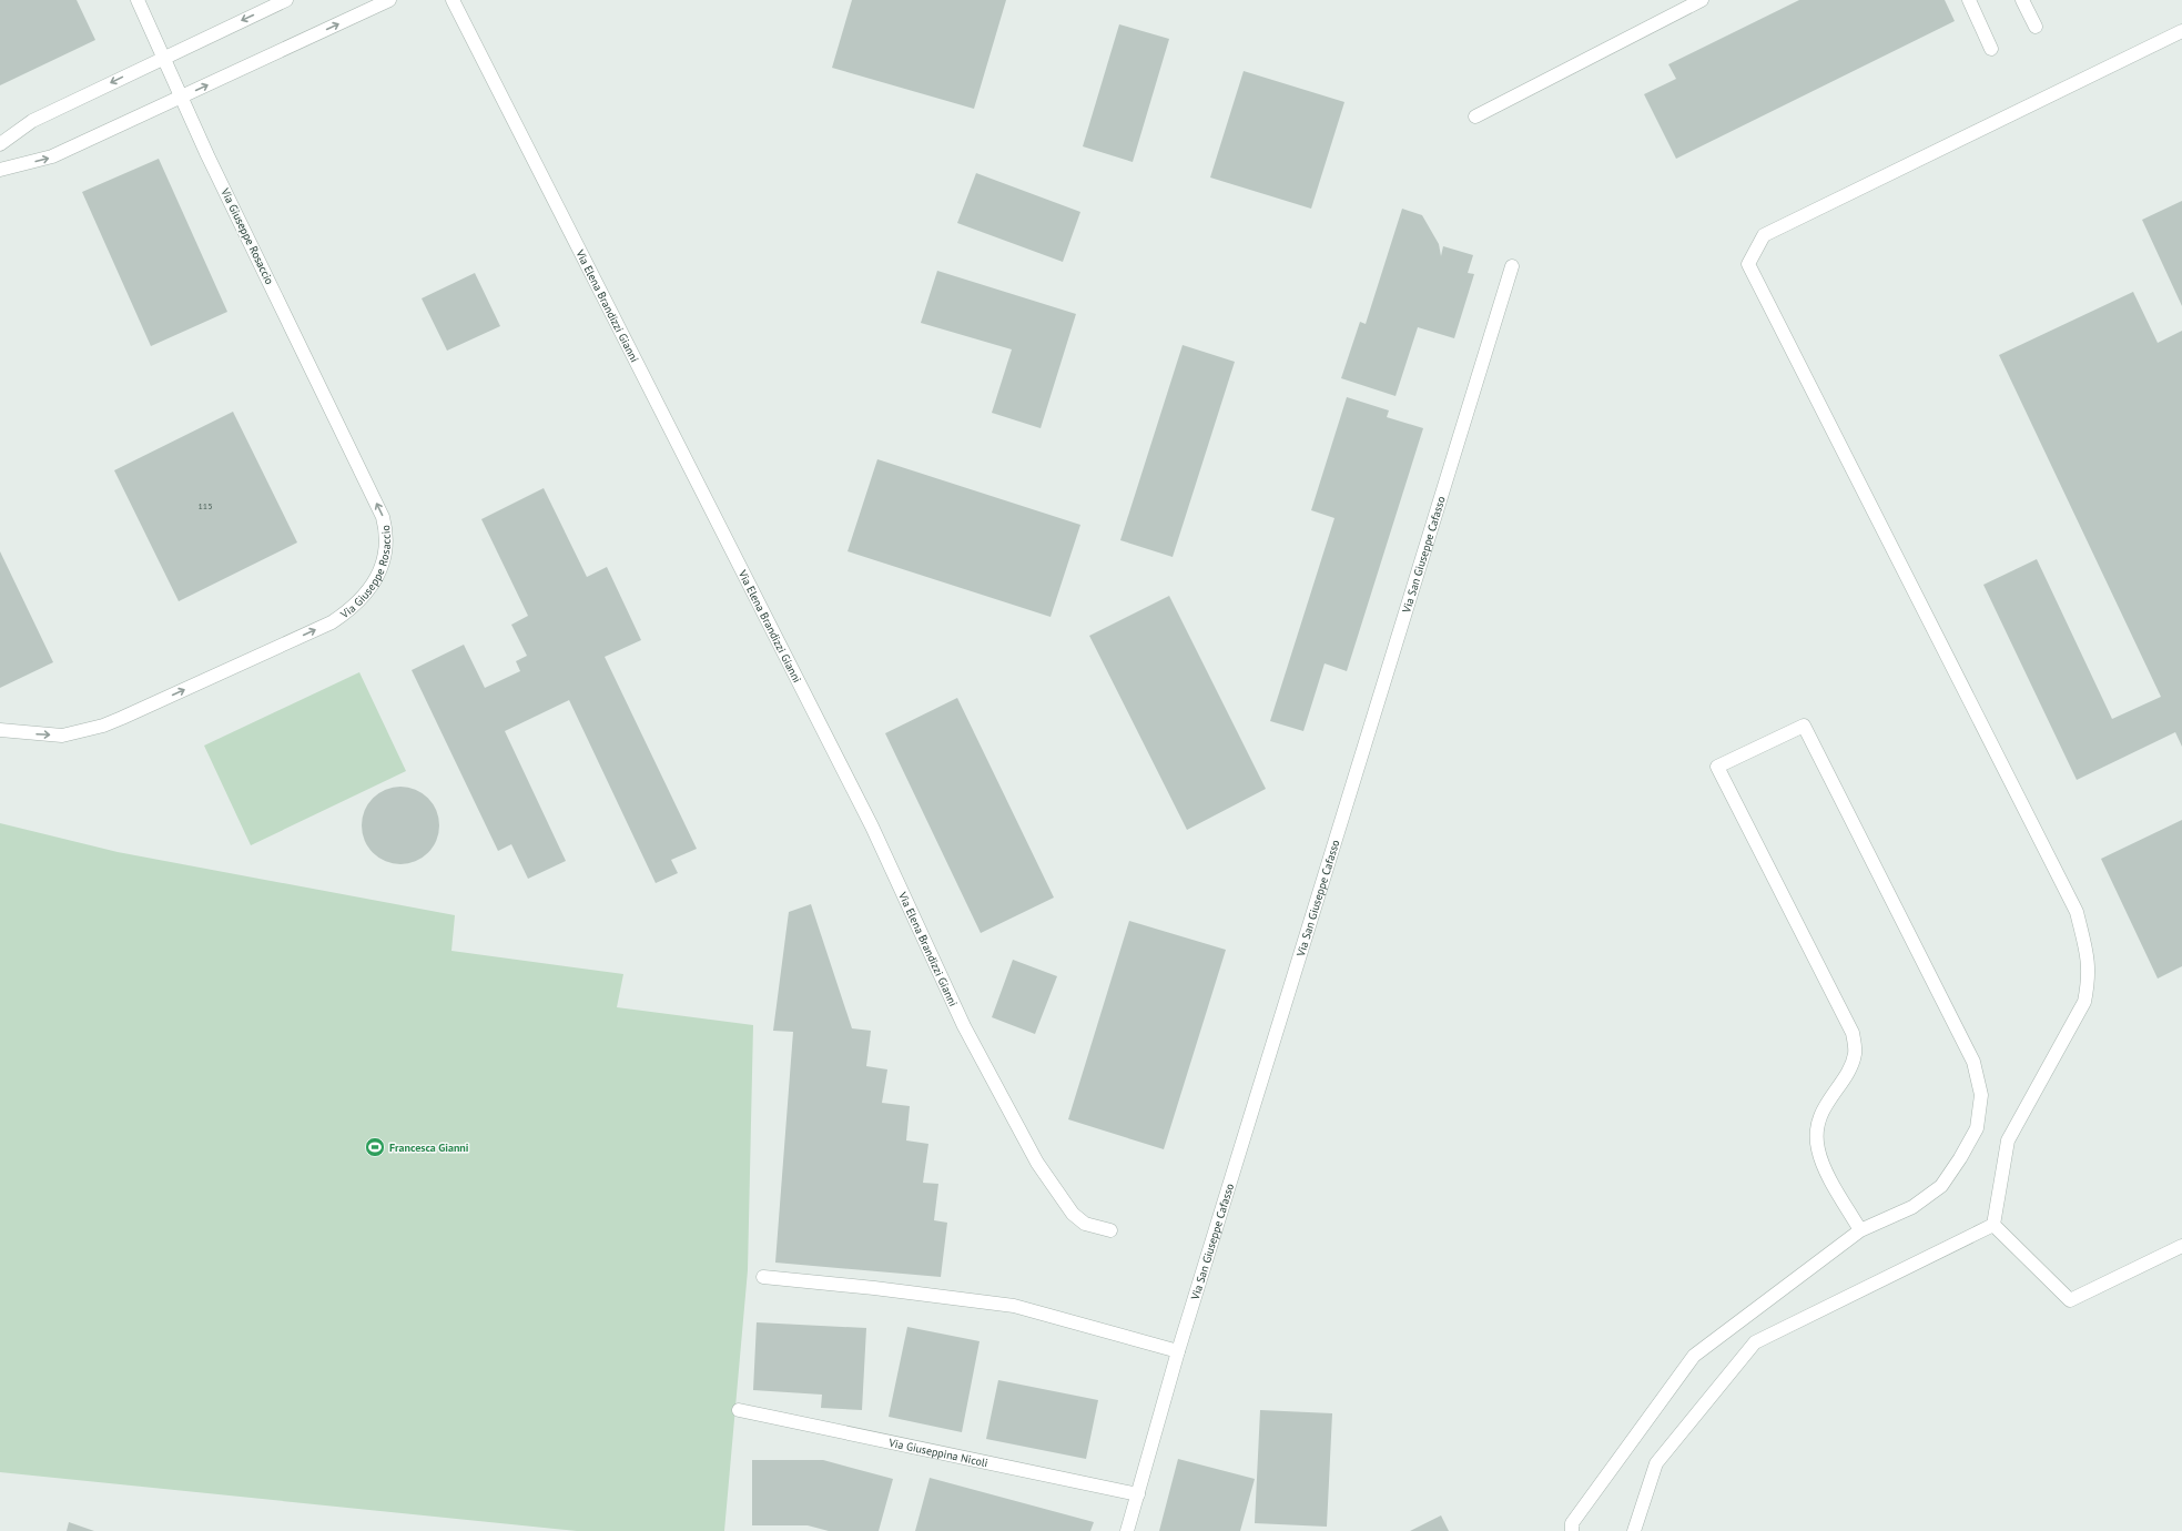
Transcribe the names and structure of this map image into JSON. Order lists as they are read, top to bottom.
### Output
{
  "streets": {
    "street": [
      "Via Giuseppe Rosaccio",
      "Via Elena Brandizzi Gianni",
      "Via San Giuseppe Cafasso",
      "Via Giuseppina Nicoli"
    ]
  },
  "crossings": [
    ["Via San Giuseppe Cafasso", "Via Giuseppina Nicoli"]
  ],
  "places": {
    "sports": ["Francesca Gianni"]
  },
  "house_numbers": ["115"]
}
